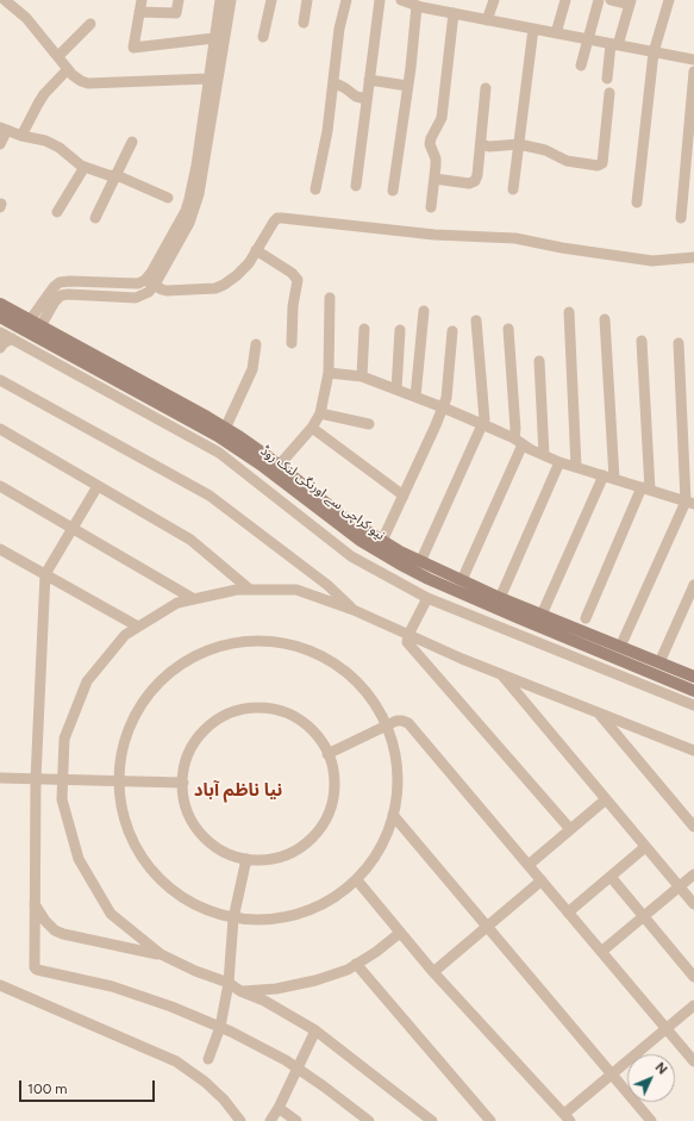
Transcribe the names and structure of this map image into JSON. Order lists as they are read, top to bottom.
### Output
{
  "streets": {
    "street": ["نیو کراچی سے اورنگی لنک روڈ"]
  },
  "districts": ["نیا ناظم آباد"],
  "scale_bar": "100 m",
  "north": "top right"
}
